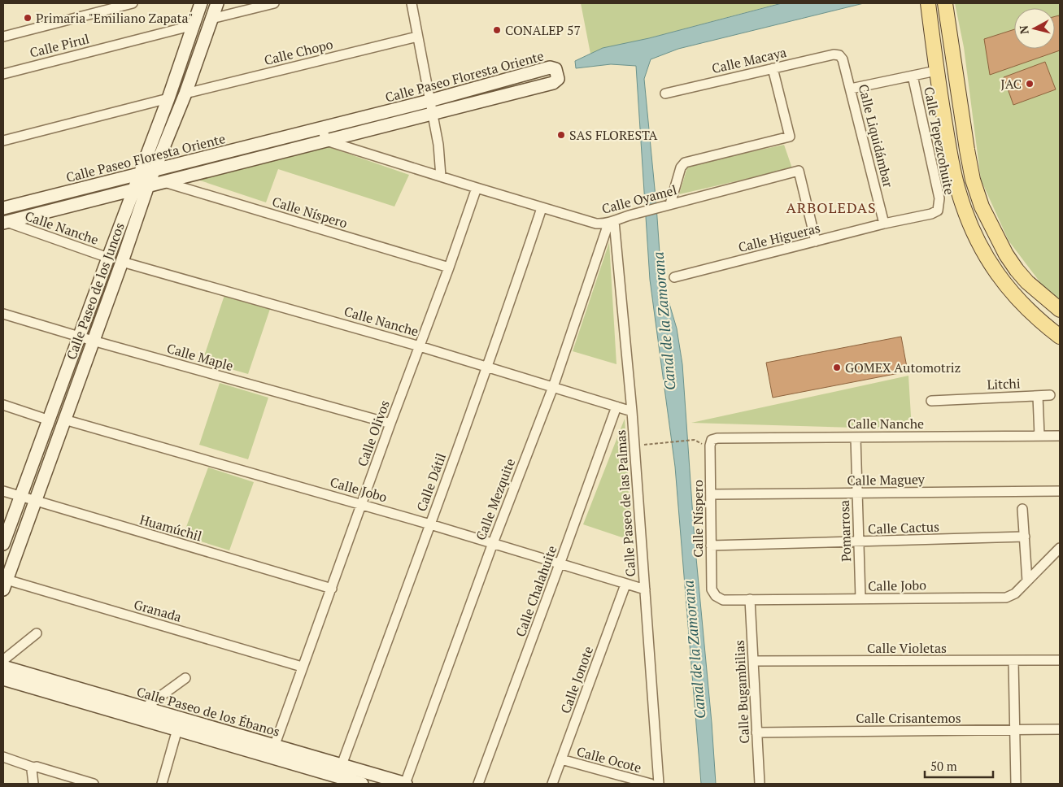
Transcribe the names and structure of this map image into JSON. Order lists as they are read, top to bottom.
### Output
{
  "streets": {
    "main road": ["Calle Paseo Floresta Oriente", "Calle Paseo de los Juncos", "Calle Paseo de los Ébanos"],
    "street": [
      "Calle Pirul",
      "Calle Chopo",
      "Calle Macaya",
      "Calle Liquidámbar",
      "Calle Tepezcohuite",
      "Calle Oyamel",
      "Calle Níspero",
      "Calle Nanche",
      "Calle Higueras",
      "Calle Maple",
      "Litchi",
      "Calle Olivos",
      "Calle Maguey",
      "Calle Dátil",
      "Calle Jobo",
      "Calle Mezquite",
      "Calle Paseo de las Palmas",
      "Huamúchil",
      "Calle Cactus",
      "Pomarrosa",
      "Calle Chalahuite",
      "Granada",
      "Calle Violetas",
      "Calle Jonote",
      "Calle Bugambilias",
      "Calle Crisantemos",
      "Calle Ocote"
    ]
  },
  "crossings": [
    ["Calle Pirul", "Calle Paseo de los Juncos"],
    ["Calle Chopo", "Calle Paseo de los Juncos"],
    ["Calle Macaya", "Calle Liquidámbar"],
    ["Calle Paseo Floresta Oriente", "Calle Oyamel"],
    ["Calle Paseo Floresta Oriente", "Calle Níspero"],
    ["Calle Paseo Floresta Oriente", "Calle Nanche"],
    ["Calle Paseo Floresta Oriente", "Calle Paseo de los Juncos"],
    ["Calle Liquidámbar", "Calle Higueras"],
    ["Calle Tepezcohuite", "Calle Higueras"],
    ["Calle Oyamel", "Calle Higueras"],
    ["Calle Oyamel", "Calle Olivos"],
    ["Calle Oyamel", "Calle Dátil"],
    ["Calle Oyamel", "Calle Mezquite"],
    ["Calle Oyamel", "Calle Paseo de las Palmas"],
    ["Calle Níspero", "Calle Nanche"],
    ["Calle Níspero", "Calle Olivos"],
    ["Calle Níspero", "Calle Maguey"],
    ["Calle Níspero", "Calle Jobo"],
    ["Calle Níspero", "Calle Cactus"],
    ["Calle Nanche", "Calle Paseo de los Juncos"],
    ["Calle Nanche", "Litchi"],
    ["Calle Nanche", "Calle Olivos"],
    ["Calle Nanche", "Calle Dátil"],
    ["Calle Nanche", "Calle Mezquite"],
    ["Calle Nanche", "Calle Paseo de las Palmas"],
    ["Calle Nanche", "Pomarrosa"],
    ["Calle Nanche", "Calle Chalahuite"],
    ["Calle Paseo de los Juncos", "Calle Maple"],
    ["Calle Paseo de los Juncos", "Calle Jobo"],
    ["Calle Paseo de los Juncos", "Huamúchil"],
    ["Calle Paseo de los Juncos", "Granada"],
    ["Calle Maple", "Calle Olivos"],
    ["Calle Olivos", "Calle Jobo"],
    ["Calle Olivos", "Huamúchil"],
    ["Calle Olivos", "Granada"],
    ["Calle Olivos", "Calle Paseo de los Ébanos"],
    ["Calle Maguey", "Pomarrosa"],
    ["Calle Dátil", "Calle Jobo"],
    ["Calle Dátil", "Calle Paseo de los Ébanos"],
    ["Calle Jobo", "Calle Mezquite"],
    ["Calle Jobo", "Calle Paseo de las Palmas"],
    ["Calle Jobo", "Pomarrosa"],
    ["Calle Jobo", "Calle Chalahuite"],
    ["Calle Jobo", "Calle Jonote"],
    ["Calle Jobo", "Calle Bugambilias"],
    ["Calle Mezquite", "Calle Paseo de las Palmas"],
    ["Calle Mezquite", "Calle Paseo de los Ébanos"],
    ["Calle Cactus", "Pomarrosa"],
    ["Calle Violetas", "Calle Bugambilias"],
    ["Calle Jonote", "Calle Ocote"],
    ["Calle Bugambilias", "Calle Crisantemos"]
  ],
  "districts": ["ARBOLEDAS"],
  "water": ["Canal de la Zamorana"],
  "places": [
    "Primaria \"Emiliano Zapata\"",
    "CONALEP 57",
    "JAC",
    "SAS FLORESTA",
    "GOMEX Automotriz"
  ],
  "scale_bar": "50 m",
  "north": "left"
}
